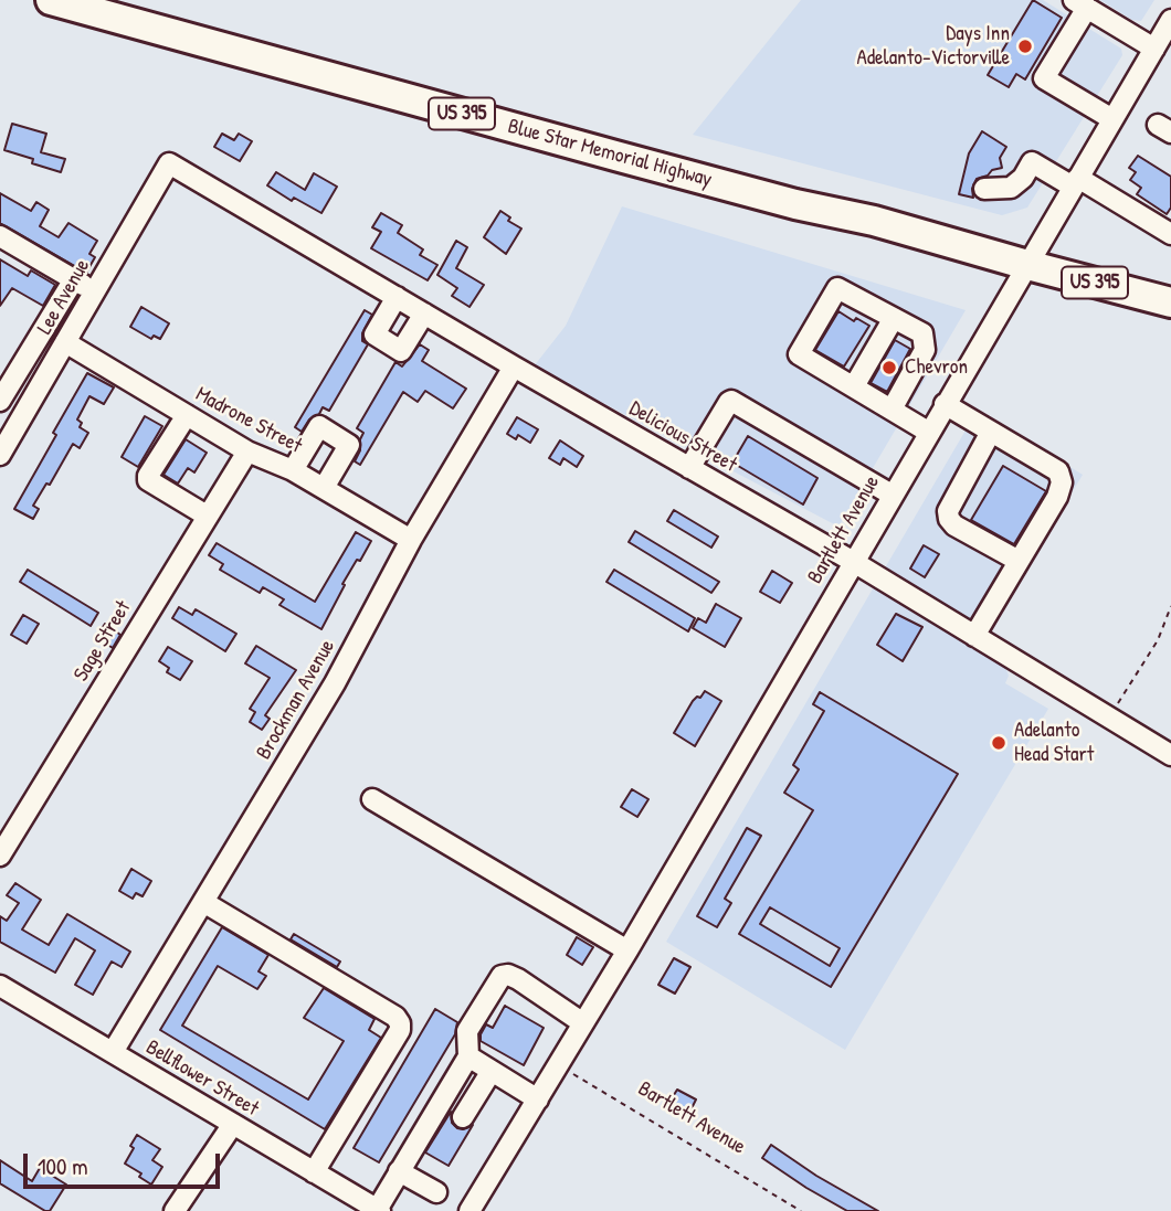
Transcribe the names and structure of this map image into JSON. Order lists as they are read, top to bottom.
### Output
{
  "streets": {
    "highway": ["US 395", "Blue Star Memorial Highway"],
    "street": [
      "Lee Avenue",
      "Madrone Street",
      "Delicious Street",
      "Bartlett Avenue",
      "Sage Street",
      "Brockman Avenue",
      "Bellflower Street"
    ]
  },
  "crossings": [
    ["Blue Star Memorial Highway", "Bartlett Avenue"],
    ["Lee Avenue", "Madrone Street"],
    ["Lee Avenue", "Delicious Street"],
    ["Madrone Street", "Sage Street"],
    ["Madrone Street", "Brockman Avenue"],
    ["Delicious Street", "Bartlett Avenue"],
    ["Delicious Street", "Brockman Avenue"],
    ["Brockman Avenue", "Bellflower Street"]
  ],
  "places": ["Days Inn Adelanto-Victorville", "Chevron", "Adelanto Head Start"],
  "scale_bar": "100 m"
}
